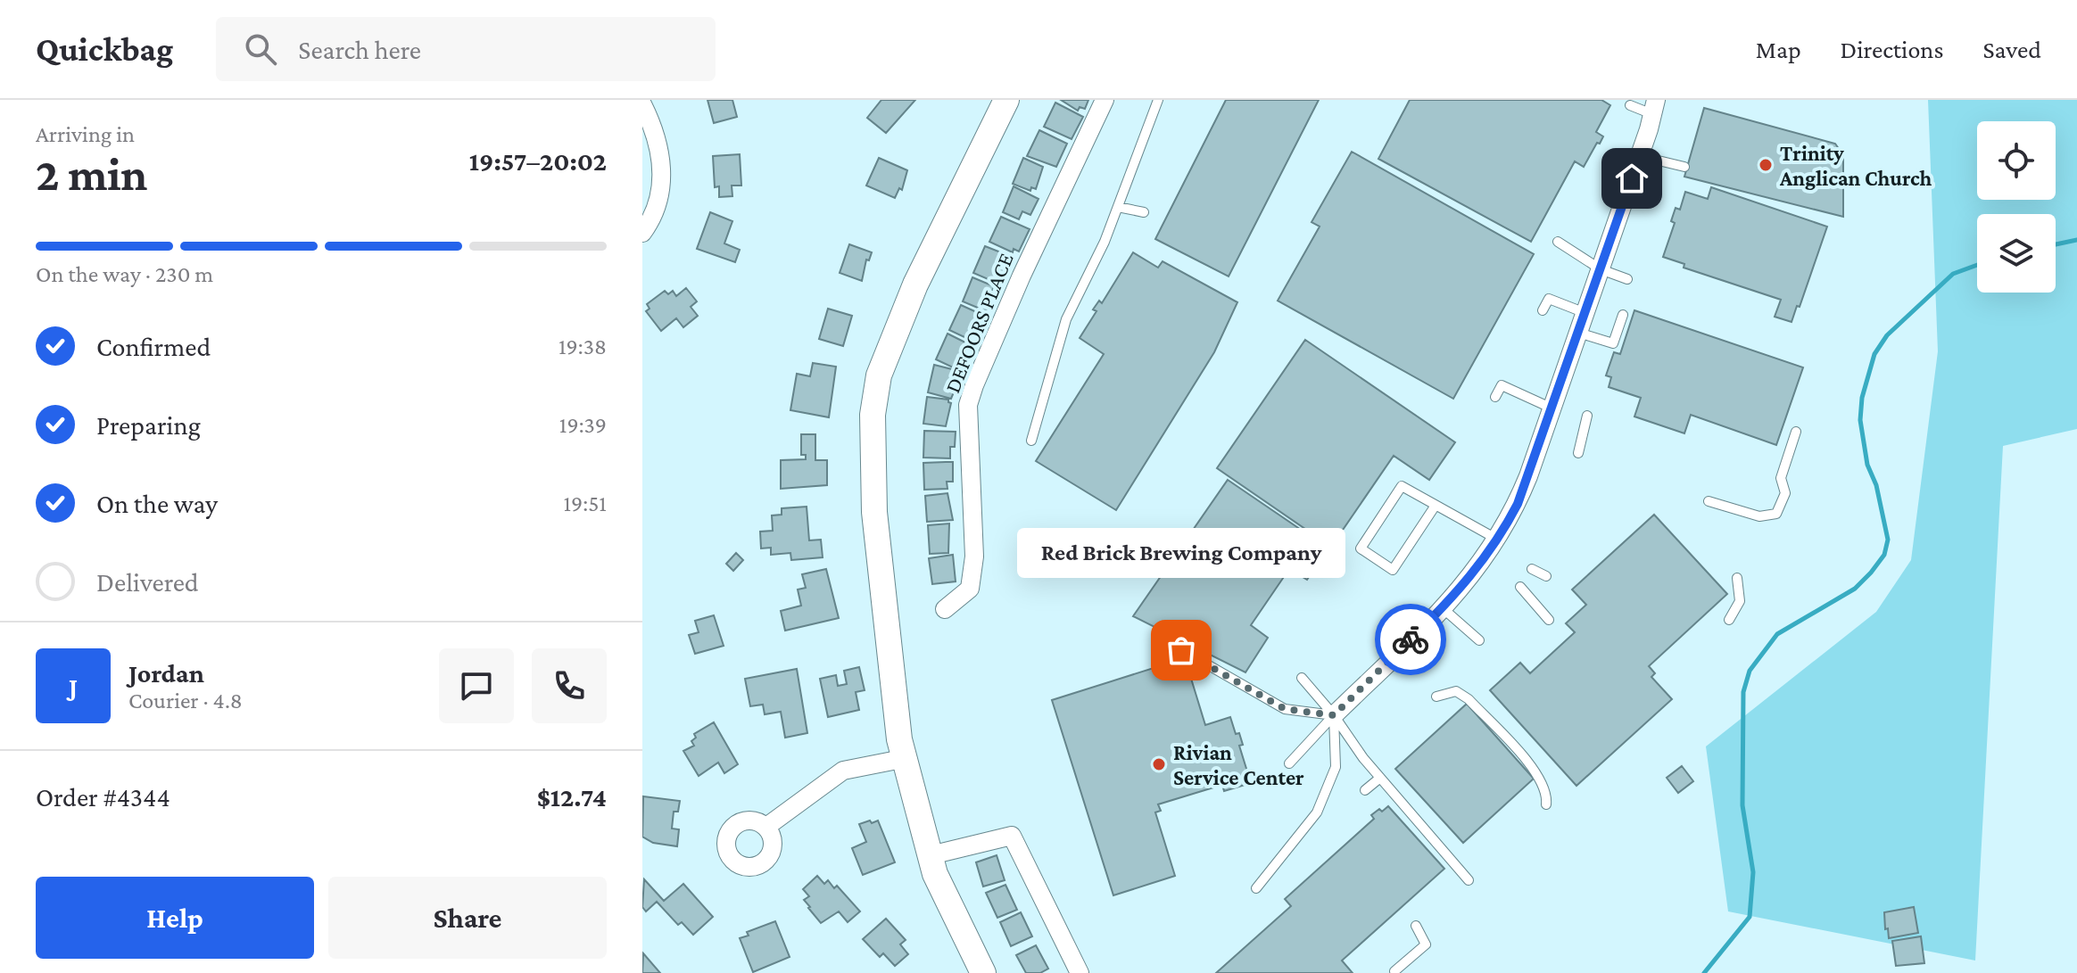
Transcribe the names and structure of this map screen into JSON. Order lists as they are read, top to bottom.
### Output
{
  "streets": {
    "street": ["DEFOORS PLACE"]
  },
  "places": ["Trinity Anglican Church", "Red Brick Brewing Company", "Rivian Service Center"],
  "page": {
    "header": "Quickbag",
    "search": "Search here",
    "nav": ["Map", "Directions", "Saved"],
    "heading": ["2 min", "Arriving in", "19:57–20:02"],
    "panel": [
      "Jordan",
      "Courier · 4.8",
      "Order #4344",
      "$12.74"
    ],
    "bar": "On the way · 230 m",
    "list": [
      ["Confirmed", "19:38"],
      ["Preparing", "19:39"],
      ["On the way", "19:51"],
      "Delivered"
    ],
    "bubble": "Red Brick Brewing Company",
    "round": "J",
    "buttons": ["Help", "Share"]
  }
}
